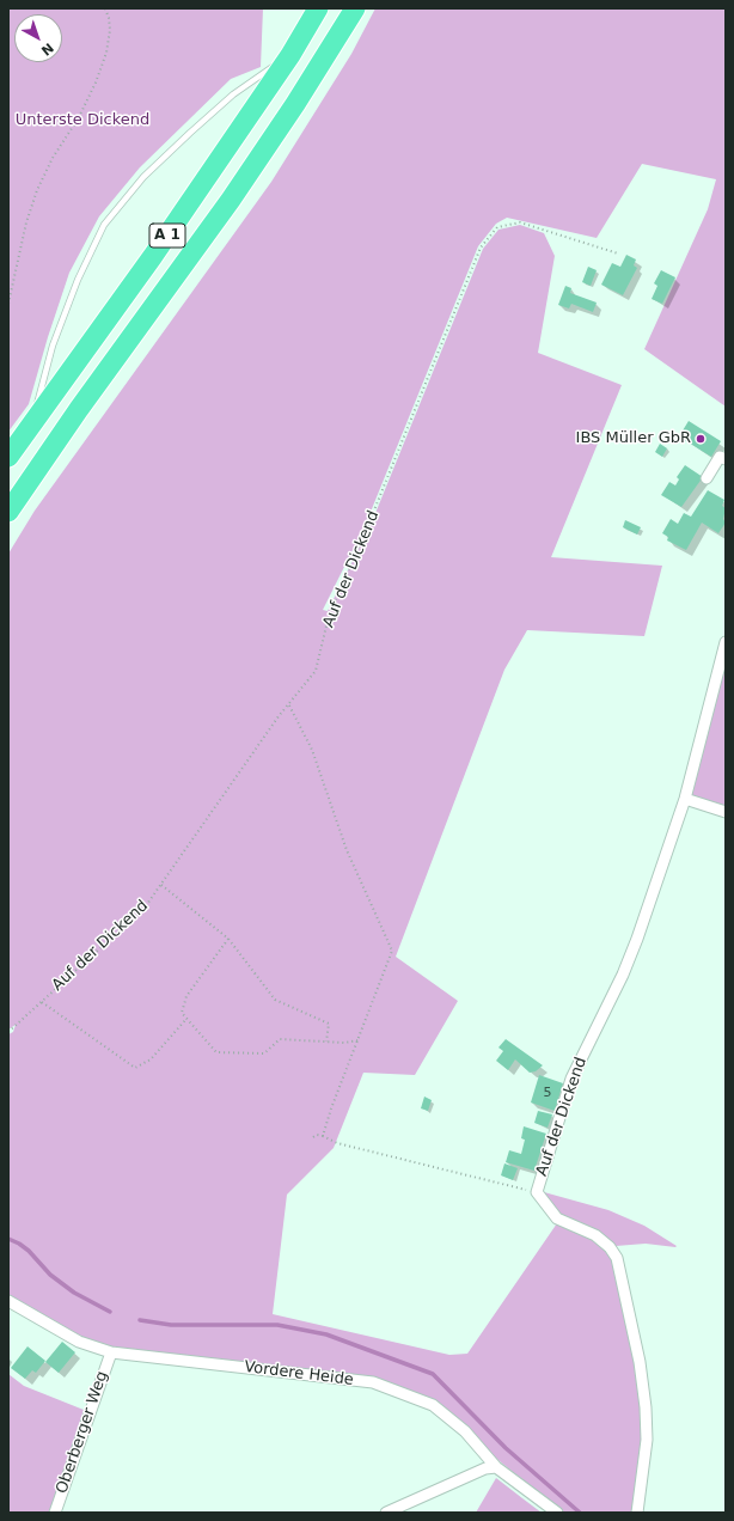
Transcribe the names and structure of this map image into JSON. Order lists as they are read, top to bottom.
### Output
{
  "streets": {
    "highway": ["A 1"],
    "street": ["Auf der Dickend", "Vordere Heide", "Oberberger Weg"]
  },
  "crossings": [
    ["Vordere Heide", "Oberberger Weg"]
  ],
  "parks": ["Unterste Dickend"],
  "places": ["IBS Müller GbR"],
  "house_numbers": ["5"],
  "north": "bottom right"
}
